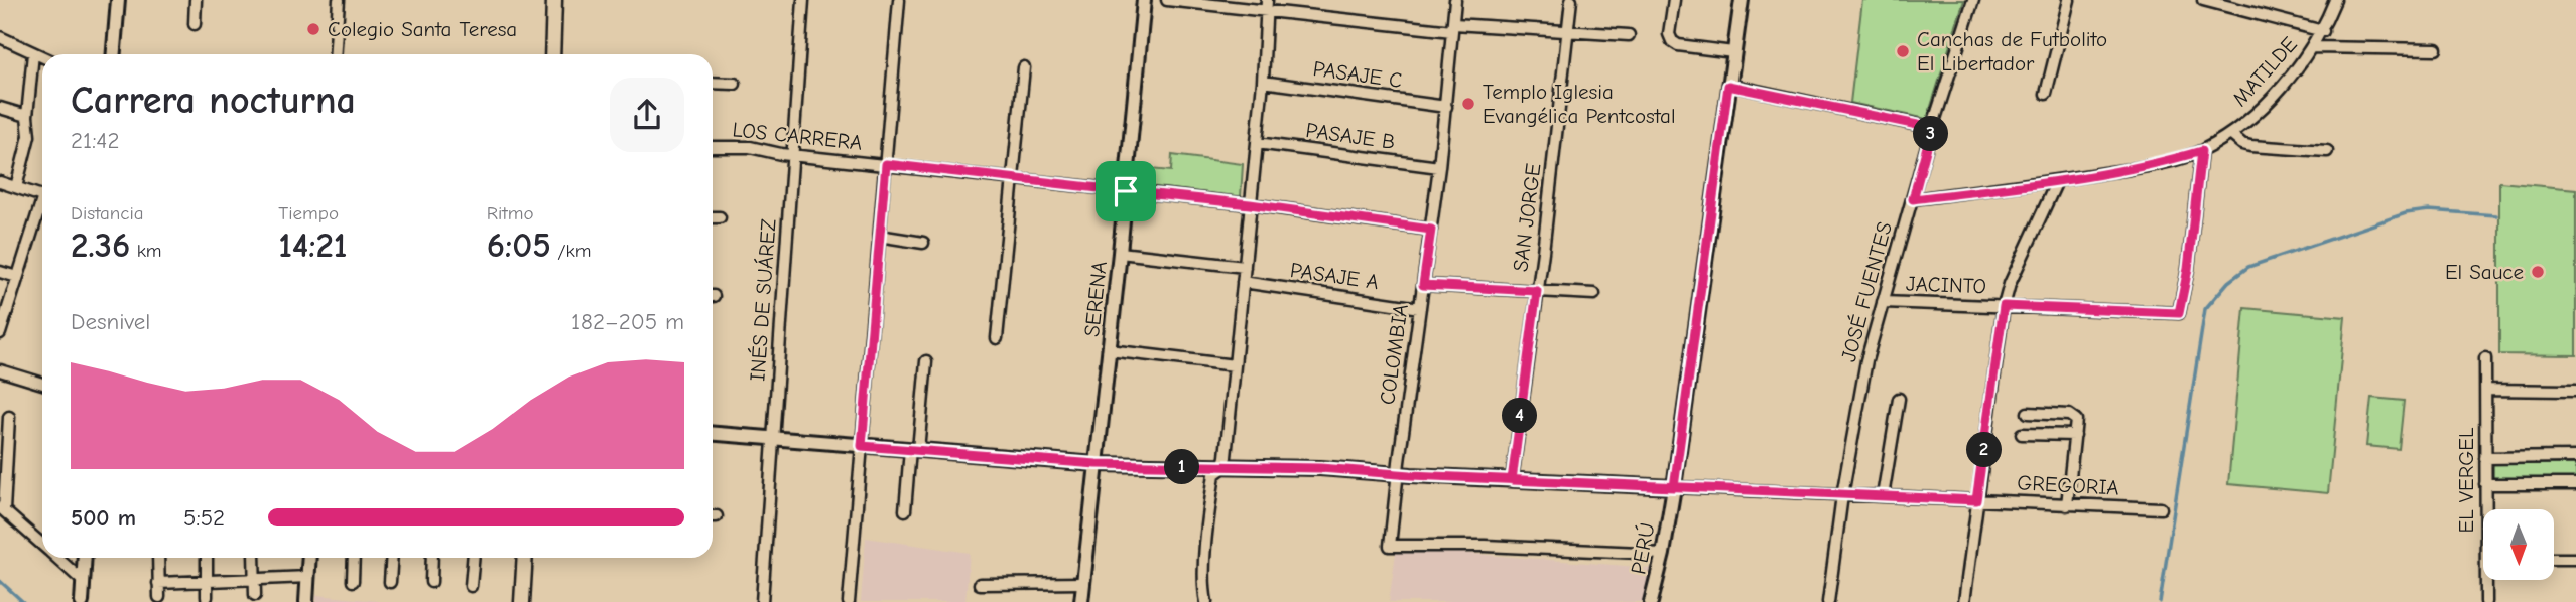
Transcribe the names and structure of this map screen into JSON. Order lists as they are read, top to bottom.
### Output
{
  "streets": {
    "street": [
      "MATILDE",
      "PASAJE C",
      "LOS CARRERA",
      "PASAJE B",
      "SAN JORGE",
      "PASAJE A",
      "JACINTO",
      "JOSÉ FUENTES",
      "SERENA",
      "INÉS DE SUÁREZ",
      "COLOMBIA",
      "EL VERGEL",
      "GREGORIA",
      "PERÚ"
    ]
  },
  "crossings": [
    ["PASAJE C", "COLOMBIA"],
    ["LOS CARRERA", "SERENA"],
    ["LOS CARRERA", "INÉS DE SUÁREZ"],
    ["LOS CARRERA", "COLOMBIA"],
    ["PASAJE B", "COLOMBIA"],
    ["SAN JORGE", "GREGORIA"],
    ["PASAJE A", "COLOMBIA"],
    ["JACINTO", "JOSÉ FUENTES"],
    ["JOSÉ FUENTES", "GREGORIA"],
    ["SERENA", "GREGORIA"],
    ["INÉS DE SUÁREZ", "GREGORIA"],
    ["COLOMBIA", "GREGORIA"],
    ["COLOMBIA", "PERÚ"],
    ["GREGORIA", "PERÚ"]
  ],
  "places": [
    "Colegio Santa Teresa",
    "Canchas de Futbolito El Libertador",
    "Templo Iglesia Evangélica Pentcostal",
    "El Sauce"
  ],
  "north": "bottom",
  "page": {
    "heading": ["Carrera nocturna", "21:42"],
    "pins": [
      "3",
      "4",
      "2",
      "1"
    ],
    "stats": [
      ["Distancia", "2.36 km"],
      ["Tiempo", "14:21"],
      ["Ritmo", "6:05 /km"]
    ],
    "chart": ["Desnivel", "182–205 m"],
    "list": [
      {
        "name": "500 m",
        "note": "5:52"
      }
    ]
  }
}
